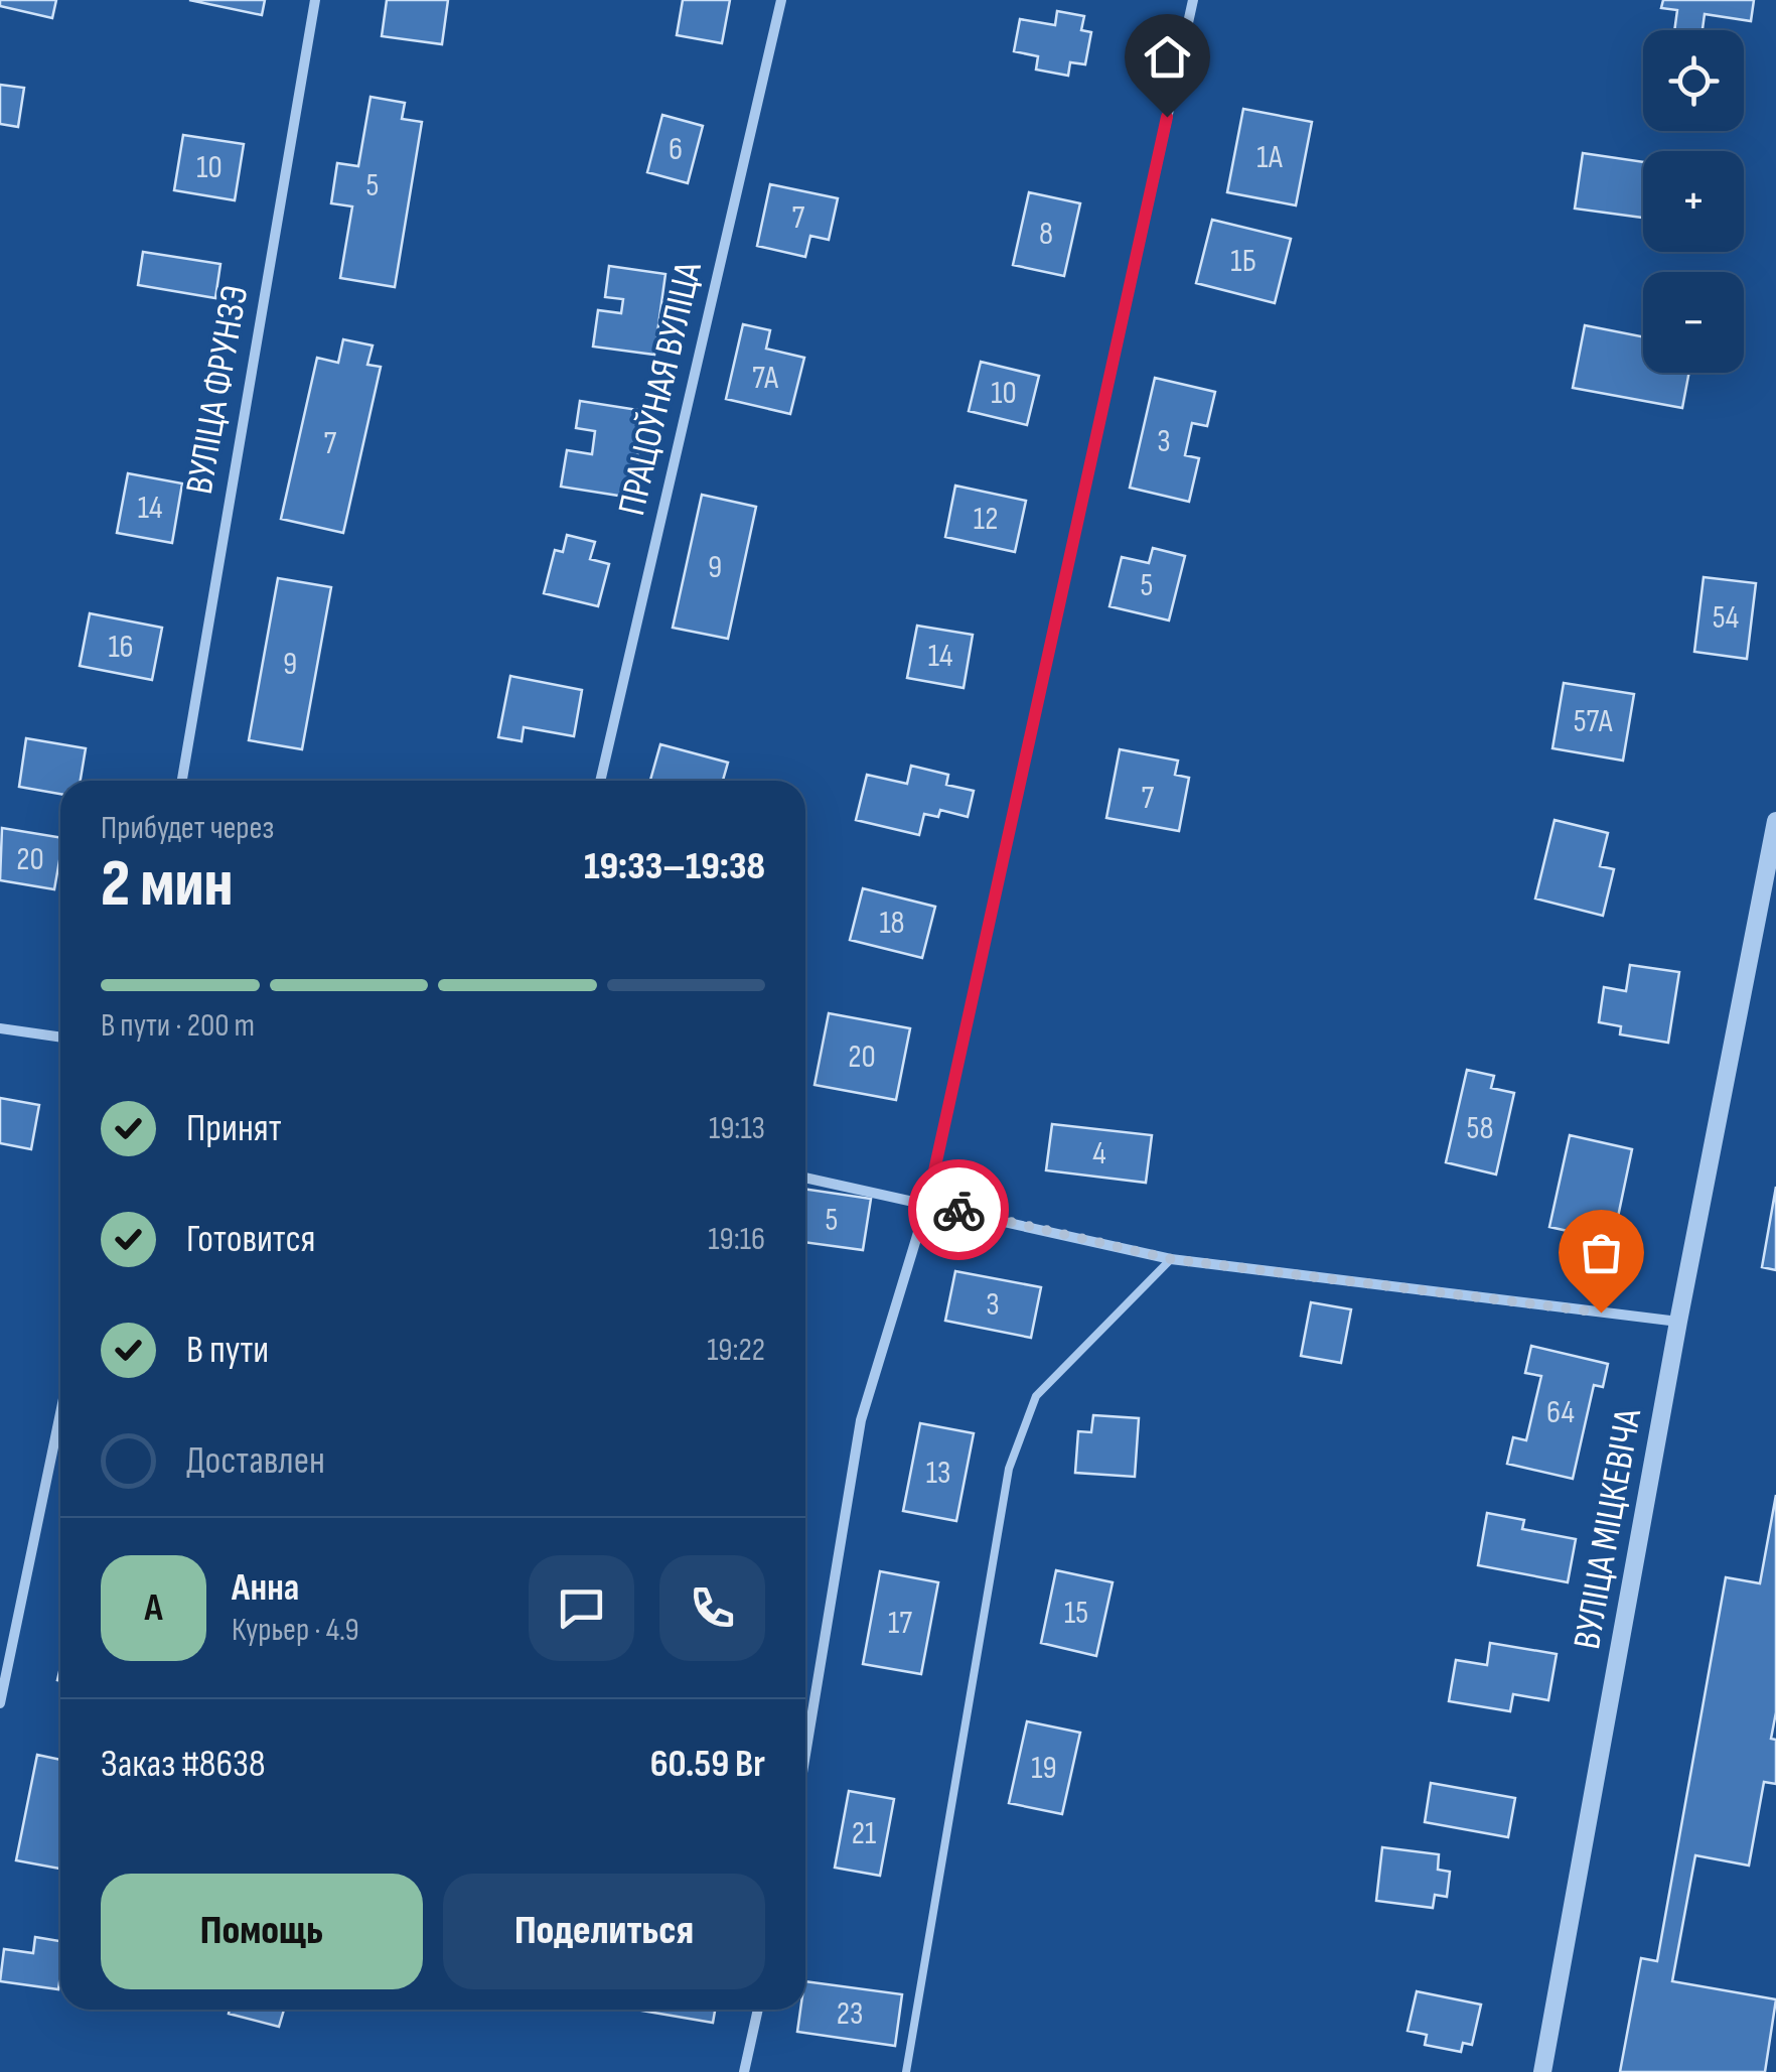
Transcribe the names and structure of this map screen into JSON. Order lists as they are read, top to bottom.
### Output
{
  "streets": {
    "street": ["ПРАЦОЎНАЯ ВУЛІЦА", "ВУЛІЦА ФРУНЗЭ", "ВУЛІЦА МІЦКЕВІЧА"]
  },
  "house_numbers": [
    "6",
    "1А",
    "10",
    "5",
    "7",
    "8",
    "1Б",
    "7А",
    "10",
    "3",
    "7",
    "14",
    "12",
    "9",
    "5",
    "54",
    "16",
    "14",
    "9",
    "57А",
    "7",
    "20",
    "18",
    "20",
    "58",
    "4",
    "5",
    "3",
    "64",
    "13",
    "15",
    "17",
    "19",
    "21",
    "23"
  ],
  "page": {
    "map_buttons": ["+", "−"],
    "heading": ["2 мин", "Прибудет через", "19:33–19:38"],
    "panel": [
      "Анна",
      "Курьер · 4.9",
      "Заказ #8638",
      "60.59 Br"
    ],
    "bar": "В пути · 200 m",
    "list": [
      ["Принят", "19:13"],
      ["Готовится", "19:16"],
      ["В пути", "19:22"],
      "Доставлен"
    ],
    "round": "А",
    "buttons": ["Помощь", "Поделиться"]
  }
}
